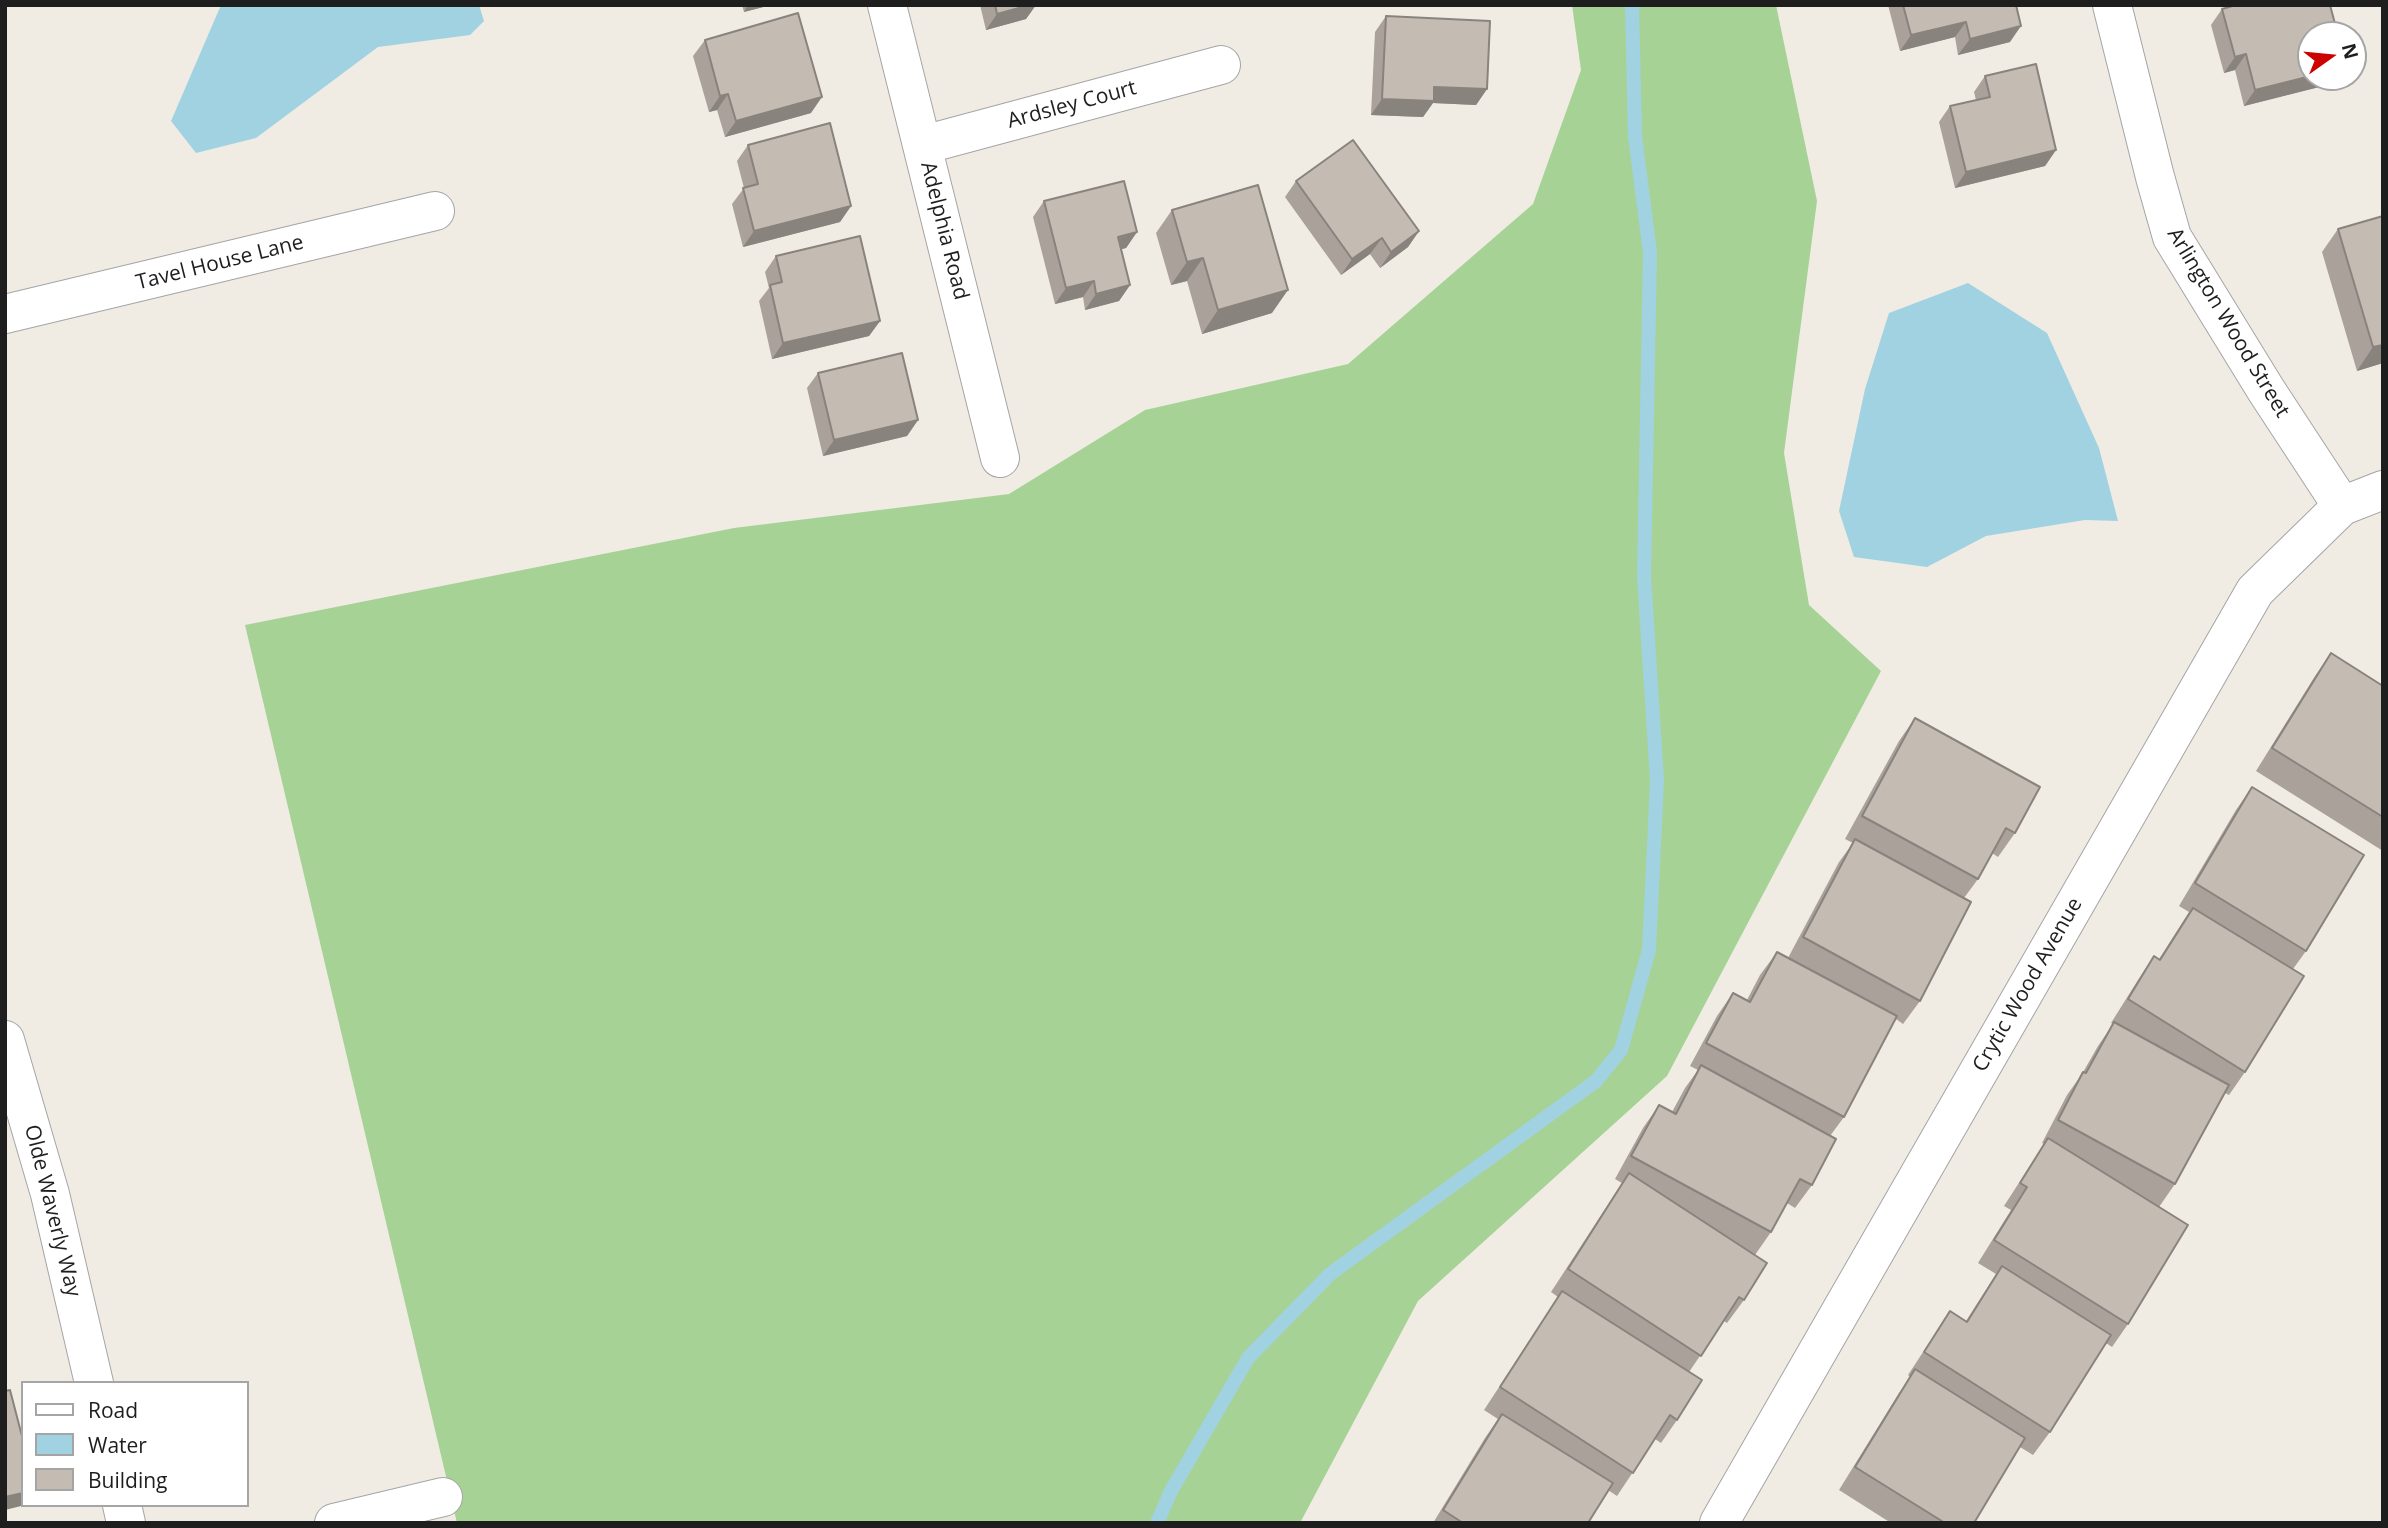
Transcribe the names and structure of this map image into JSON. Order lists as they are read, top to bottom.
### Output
{
  "streets": {
    "street": [
      "Ardsley Court",
      "Adelphia Road",
      "Tavel House Lane",
      "Arlington Wood Street",
      "Crytic Wood Avenue",
      "Olde Waverly Way"
    ]
  },
  "crossings": [
    ["Ardsley Court", "Adelphia Road"],
    ["Arlington Wood Street", "Crytic Wood Avenue"]
  ],
  "legend": ["Road", "Water", "Building"],
  "north": "right"
}
